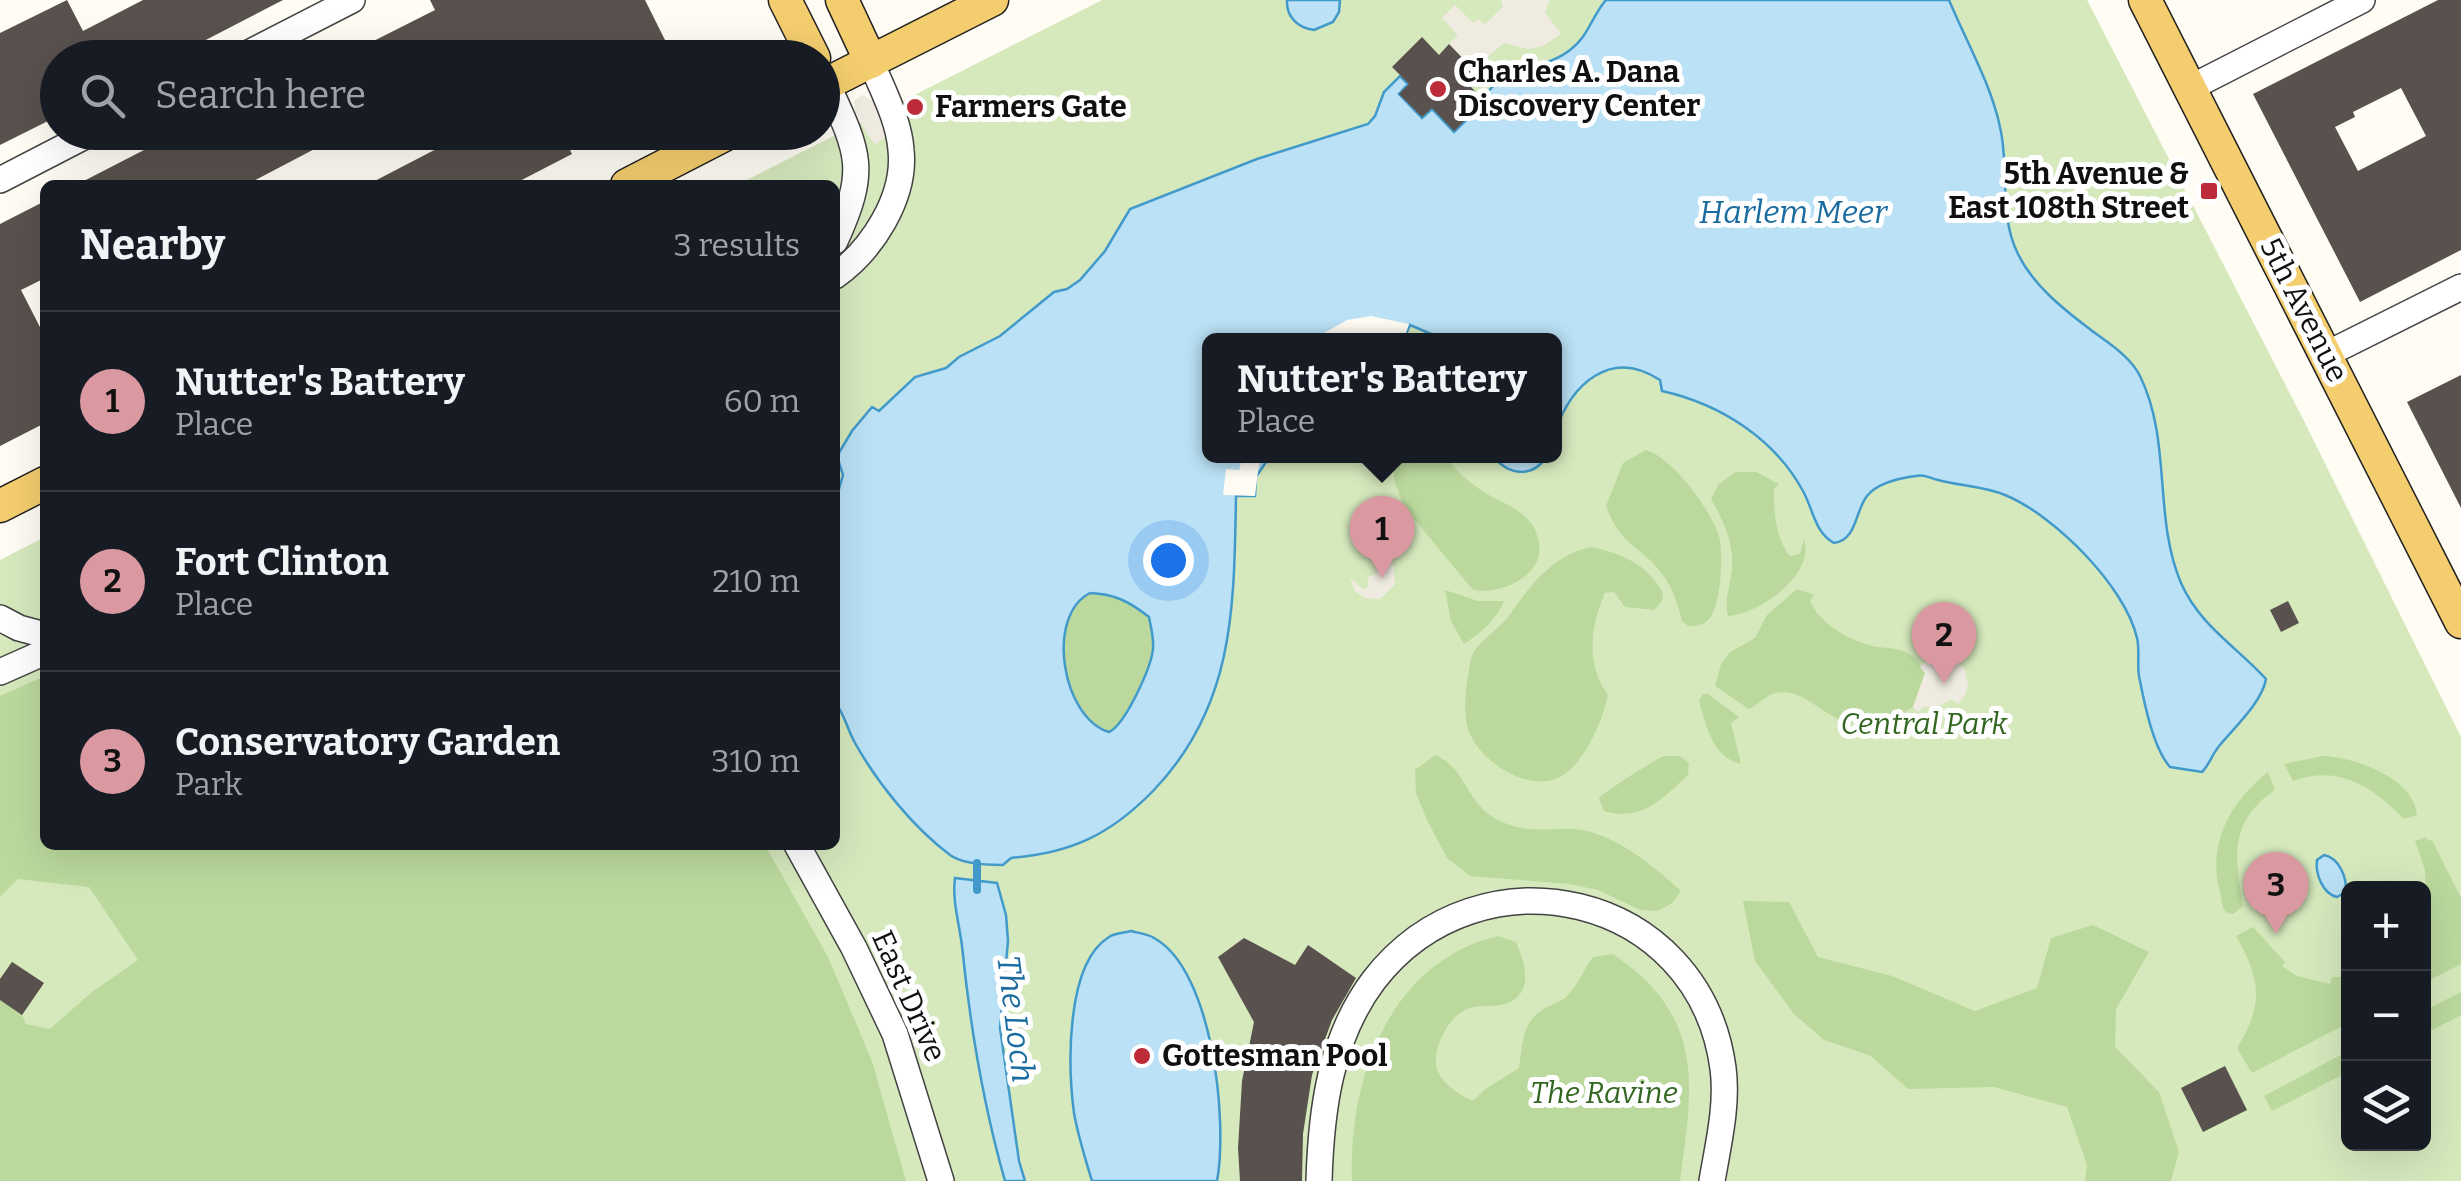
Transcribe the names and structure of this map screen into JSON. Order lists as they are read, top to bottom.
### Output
{
  "streets": {
    "main road": ["5th Avenue"],
    "street": ["East Drive"]
  },
  "water": ["Harlem Meer", "The Loch"],
  "parks": ["Central Park", "The Ravine"],
  "places": {
    "other": ["Charles A. Dana Discovery Center", "Farmers Gate", "Gottesman Pool"],
    "transit": ["5th Avenue & East 108th Street"]
  },
  "page": {
    "search": "Search here",
    "heading": ["Nearby", "3 results"],
    "list": [
      {
        "mark": "1",
        "name": "Nutter's Battery",
        "note": "Place",
        "value": "60 m"
      },
      {
        "mark": "2",
        "name": "Fort Clinton",
        "note": "Place",
        "value": "210 m"
      },
      {
        "mark": "3",
        "name": "Conservatory Garden",
        "note": "Park",
        "value": "310 m"
      }
    ],
    "popup": ["Nutter's Battery", "Place"],
    "pins": ["1", "2", "3"],
    "map_buttons": ["+", "−"]
  }
}
